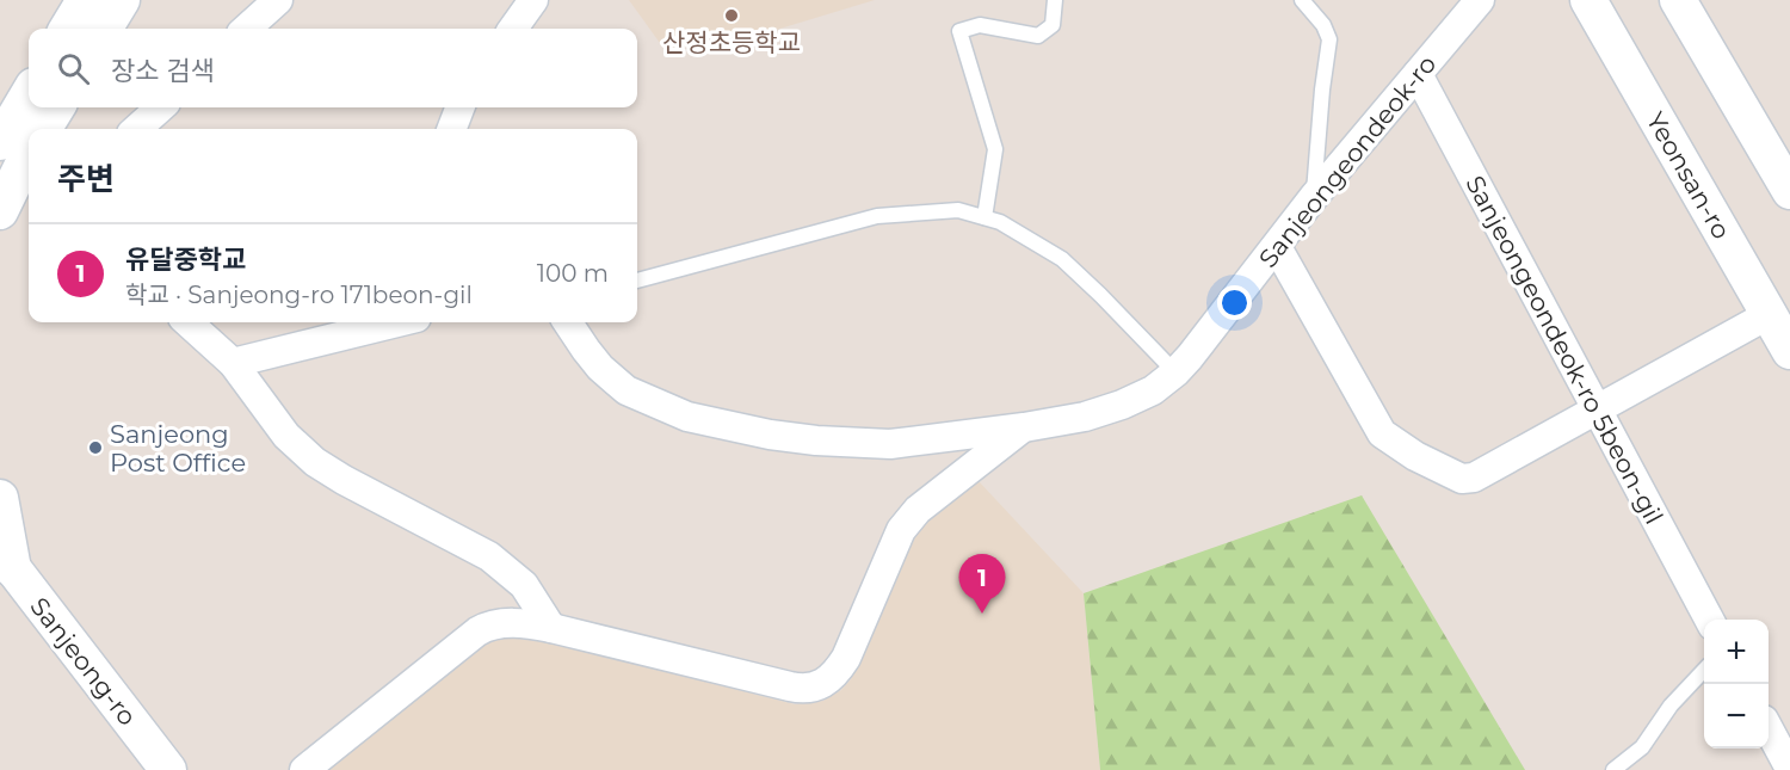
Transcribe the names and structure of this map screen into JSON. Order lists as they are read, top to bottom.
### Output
{
  "streets": {
    "street": [
      "Sanjeongeondeok-ro",
      "Yeonsan-ro",
      "Sanjeongeondeok-ro 5beon-gil",
      "Sanjeong-ro"
    ]
  },
  "crossings": [
    ["Sanjeongeondeok-ro", "Sanjeongeondeok-ro 5beon-gil"]
  ],
  "places": ["산정초등학교", "Sanjeong Post Office"],
  "page": {
    "search": "장소 검색",
    "heading": "주변",
    "list": [
      {
        "mark": "1",
        "name": "유달중학교",
        "note": "학교 · Sanjeong-ro 171beon-gil",
        "value": "100 m"
      }
    ],
    "pins": "1",
    "map_buttons": ["+", "−"]
  }
}
